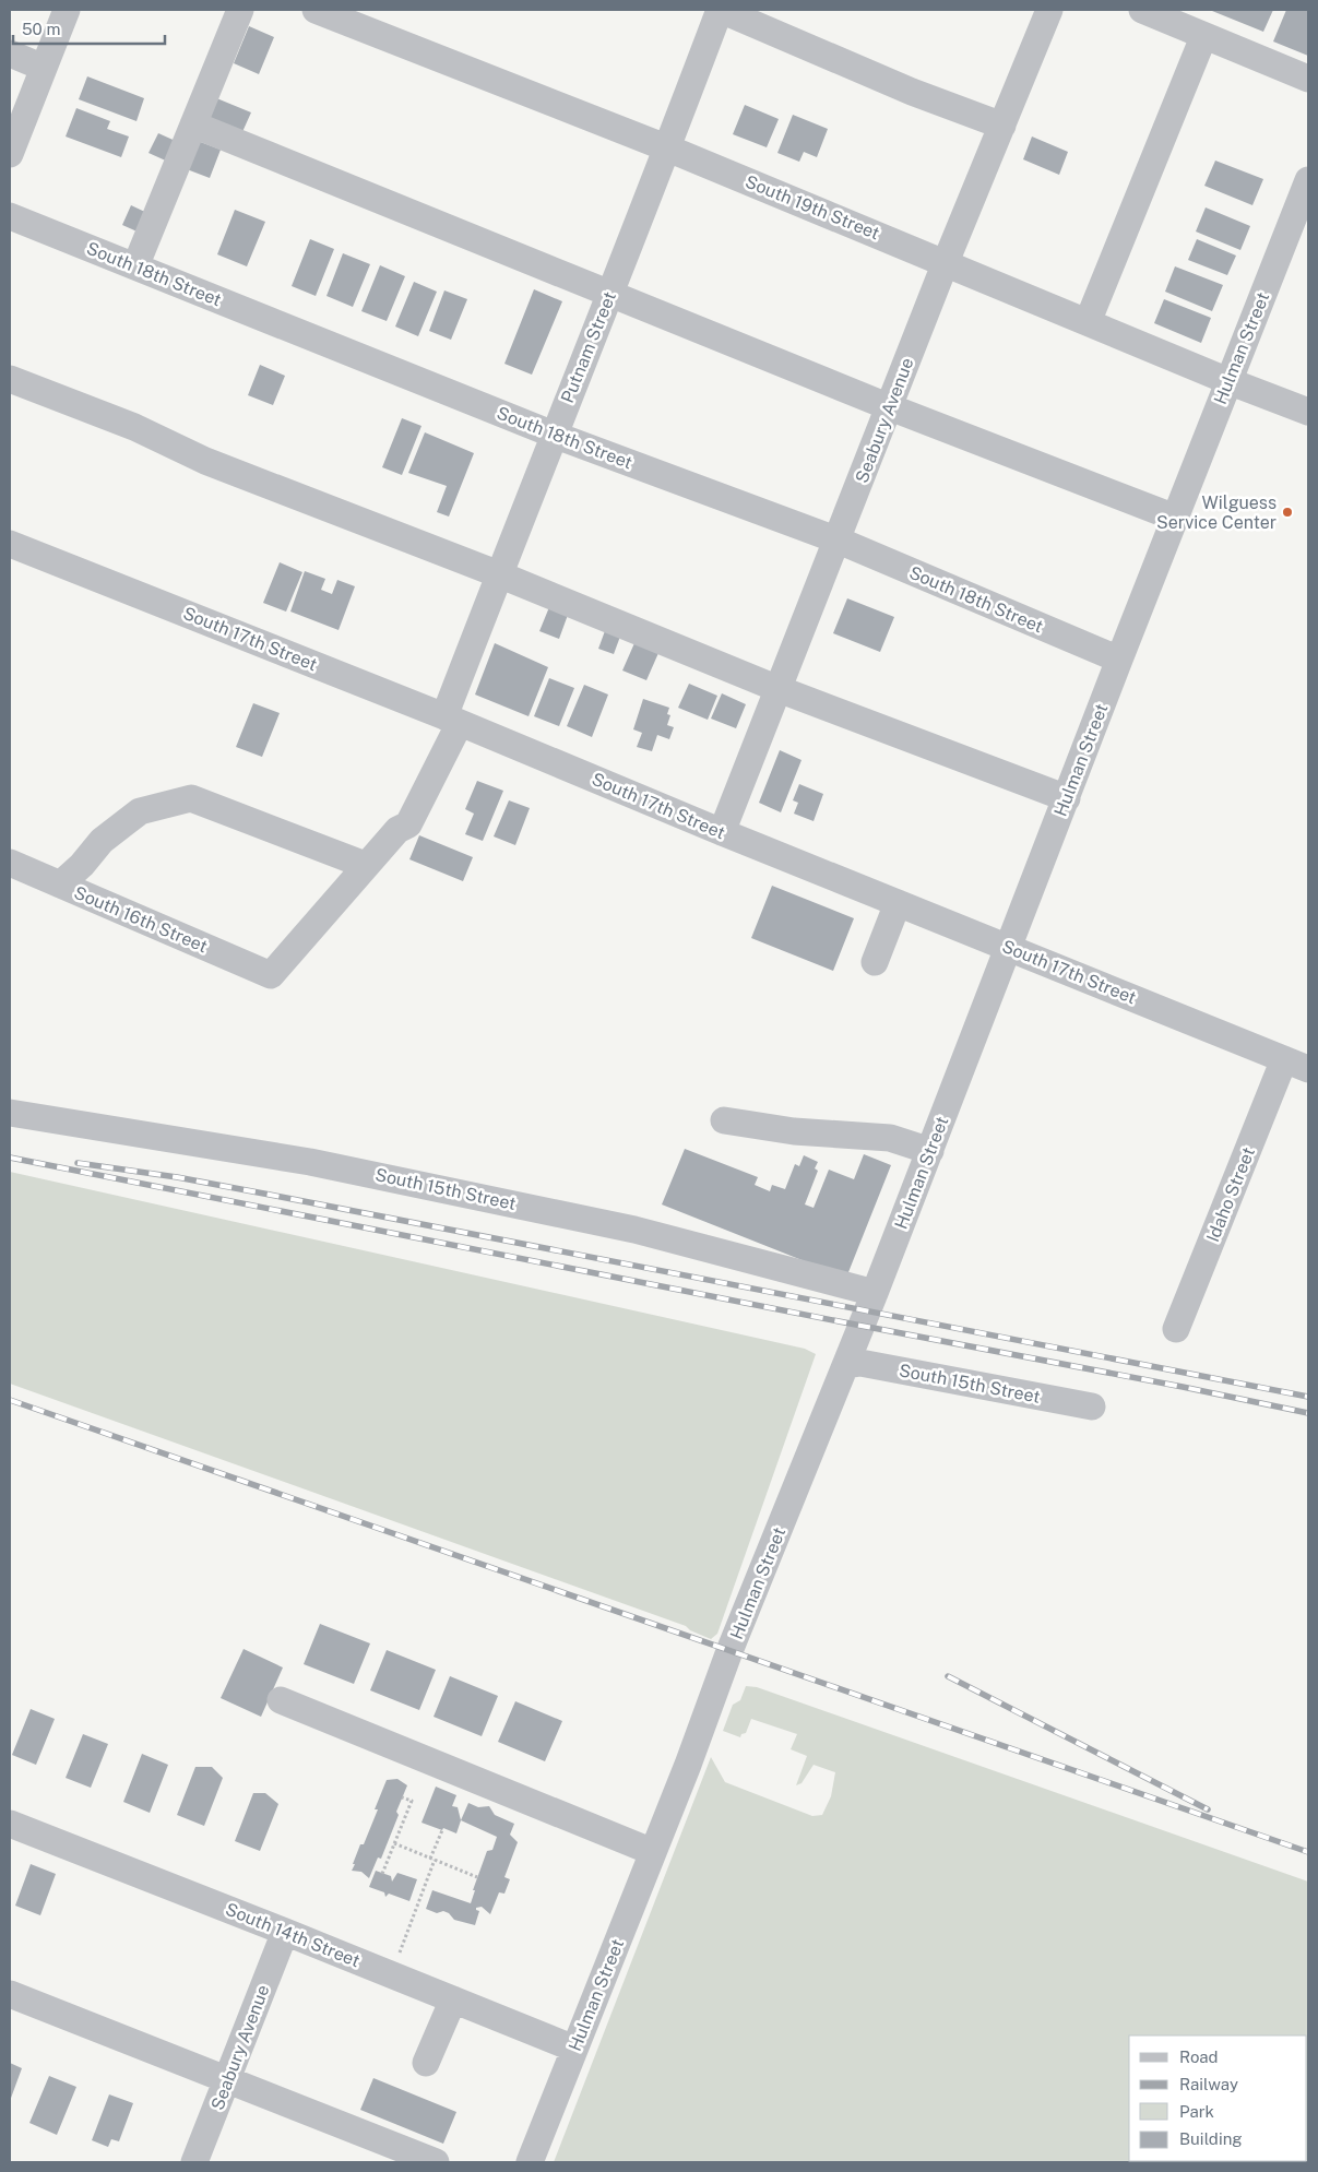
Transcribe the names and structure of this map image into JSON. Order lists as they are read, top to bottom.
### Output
{
  "streets": {
    "street": [
      "South 19th Street",
      "South 18th Street",
      "Putnam Street",
      "Hulman Street",
      "Seabury Avenue",
      "South 17th Street",
      "South 16th Street",
      "South 15th Street",
      "Idaho Street",
      "South 14th Street"
    ]
  },
  "crossings": [
    ["South 19th Street", "Putnam Street"],
    ["South 19th Street", "Hulman Street"],
    ["South 19th Street", "Seabury Avenue"],
    ["South 18th Street", "Putnam Street"],
    ["South 18th Street", "Hulman Street"],
    ["South 18th Street", "Seabury Avenue"],
    ["Putnam Street", "South 17th Street"],
    ["Putnam Street", "South 16th Street"],
    ["Hulman Street", "South 17th Street"],
    ["Hulman Street", "South 15th Street"],
    ["Hulman Street", "South 14th Street"],
    ["Seabury Avenue", "South 17th Street"],
    ["Seabury Avenue", "South 14th Street"],
    ["South 17th Street", "Idaho Street"]
  ],
  "places": ["Wilguess Service Center"],
  "legend": [
    "Road",
    "Railway",
    "Park",
    "Building"
  ],
  "scale_bar": "50 m"
}
